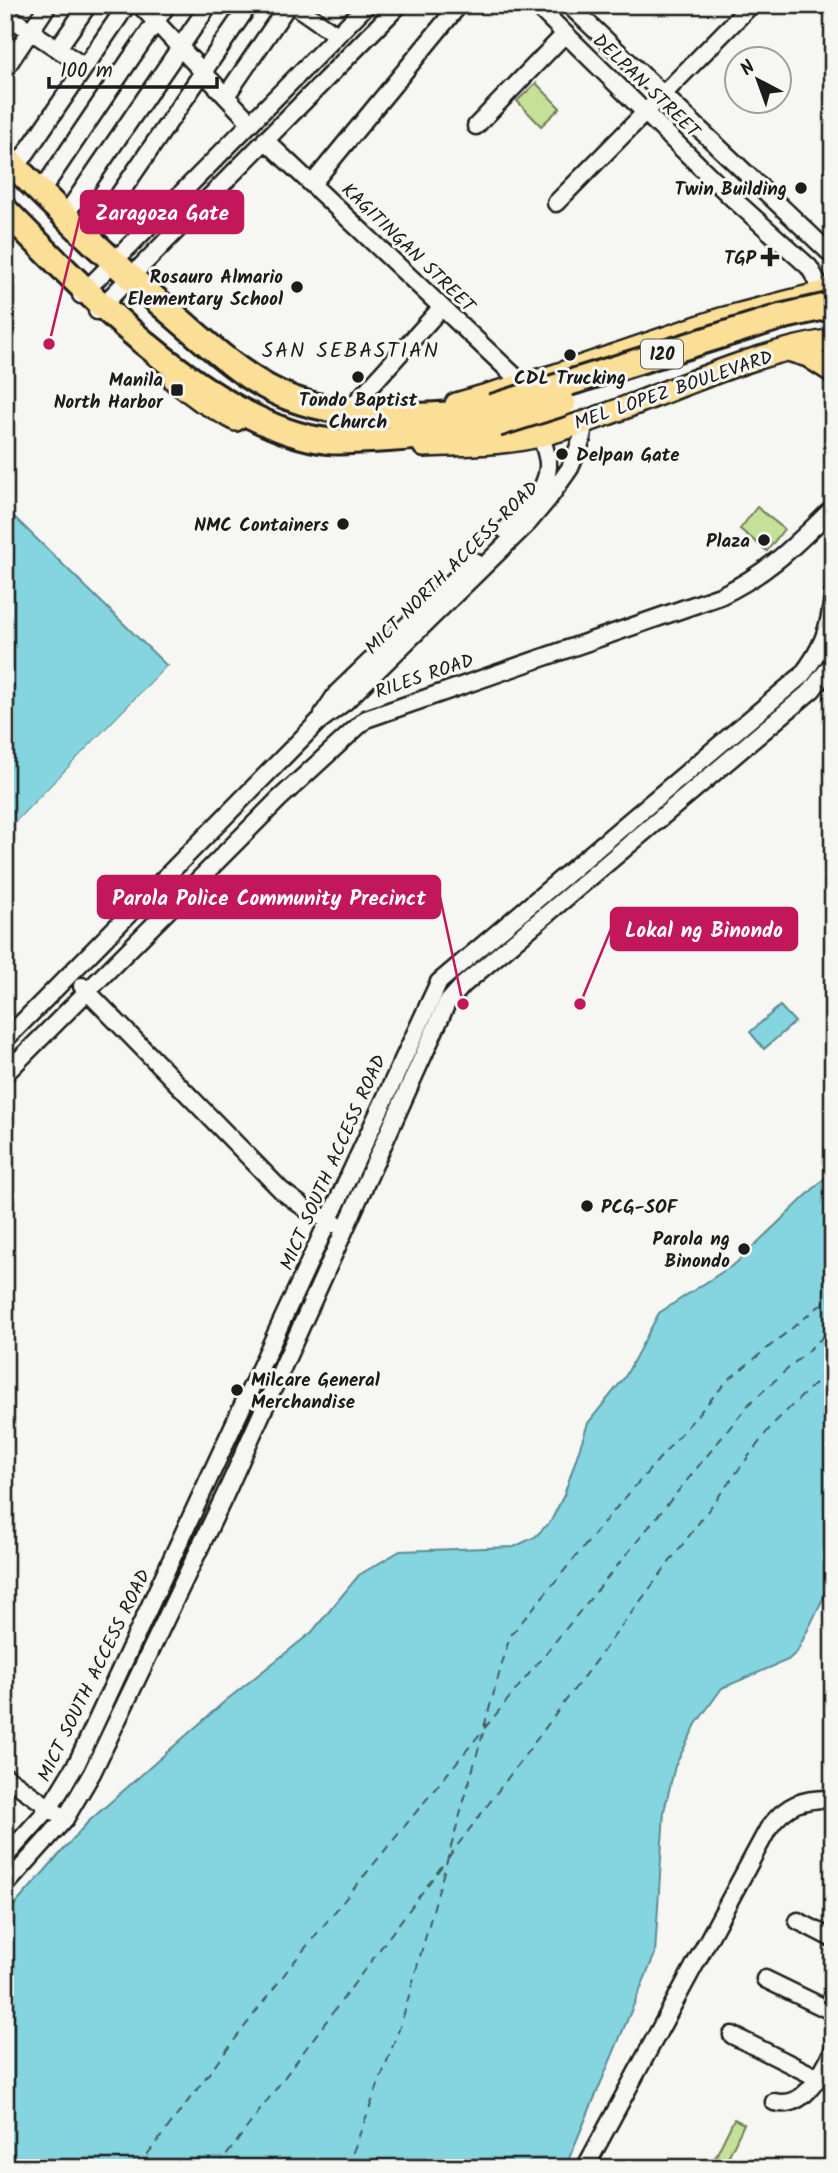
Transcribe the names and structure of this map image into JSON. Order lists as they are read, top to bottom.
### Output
{
  "streets": {
    "highway": ["120", "MEL LOPEZ BOULEVARD"],
    "street": [
      "DELPAN STREET",
      "KAGITINGAN STREET",
      "MICT NORTH ACCESS ROAD",
      "RILES ROAD",
      "MICT SOUTH ACCESS ROAD"
    ]
  },
  "crossings": [
    ["DELPAN STREET", "MEL LOPEZ BOULEVARD"],
    ["KAGITINGAN STREET", "MEL LOPEZ BOULEVARD"],
    ["MEL LOPEZ BOULEVARD", "MICT NORTH ACCESS ROAD"]
  ],
  "districts": ["SAN SEBASTIAN"],
  "places": {
    "other": [
      "Twin Building",
      "Rosauro Almario Elementary School",
      "Zaragoza Gate",
      "CDL Trucking",
      "Tondo Baptist Church",
      "Delpan Gate",
      "NMC Containers",
      "Plaza",
      "Parola Police Community Precinct",
      "Lokal ng Binondo",
      "PCG-SOF",
      "Parola ng Binondo",
      "Milcare General Merchandise"
    ],
    "health": ["TGP"],
    "transit": ["Manila North Harbor"]
  },
  "scale_bar": "100 m",
  "north": "top left"
}
